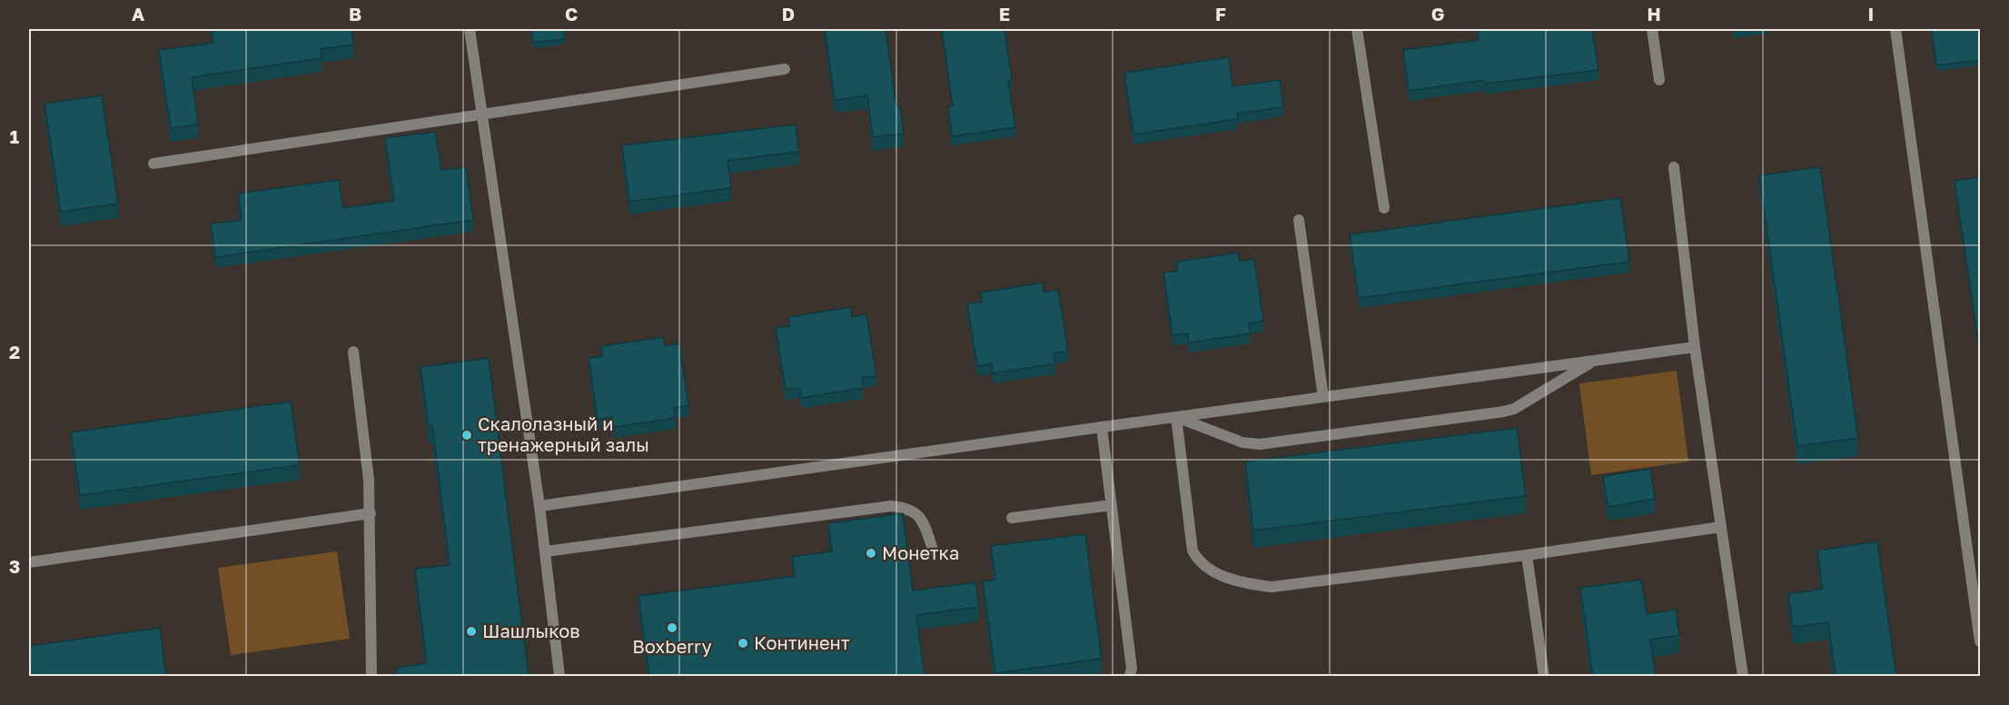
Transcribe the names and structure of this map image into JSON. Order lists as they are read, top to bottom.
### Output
{
  "places": [
    "Скалолазный и тренажерный залы",
    "Монетка",
    "Boxberry",
    "Шашлыков",
    "Континент"
  ],
  "grid": {
    "columns": [
      "A",
      "B",
      "C",
      "D",
      "E",
      "F",
      "G",
      "H",
      "I"
    ],
    "rows": ["1", "2", "3"]
  }
}
